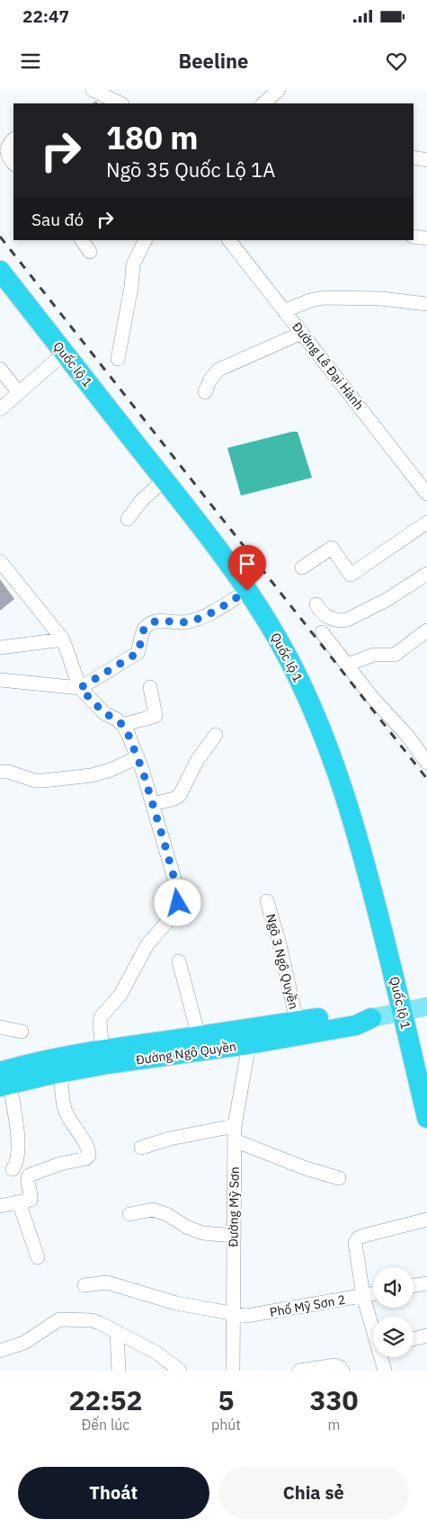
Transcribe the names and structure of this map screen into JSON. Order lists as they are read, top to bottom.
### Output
{
  "streets": {
    "highway": ["Quốc lộ 1", "Đường Ngô Quyền"],
    "street": [
      "Đường Lê Đại Hành",
      "Ngõ 3 Ngô Quyền",
      "Đường Mỹ Sơn",
      "Phố Mỹ Sơn 2"
    ]
  },
  "crossings": [
    ["Quốc lộ 1", "Đường Ngô Quyền"],
    ["Ngõ 3 Ngô Quyền", "Đường Ngô Quyền"],
    ["Đường Ngô Quyền", "Đường Mỹ Sơn"],
    ["Đường Mỹ Sơn", "Phố Mỹ Sơn 2"]
  ],
  "page": {
    "status": "22:47",
    "header": "Beeline",
    "turn": ["180 m", "Ngõ 35 Quốc Lộ 1A"],
    "then": "Sau đó",
    "eta": [
      "22:52",
      "Đến lúc",
      "5",
      "phút",
      "330",
      "m"
    ],
    "buttons": ["Thoát", "Chia sẻ"]
  }
}
